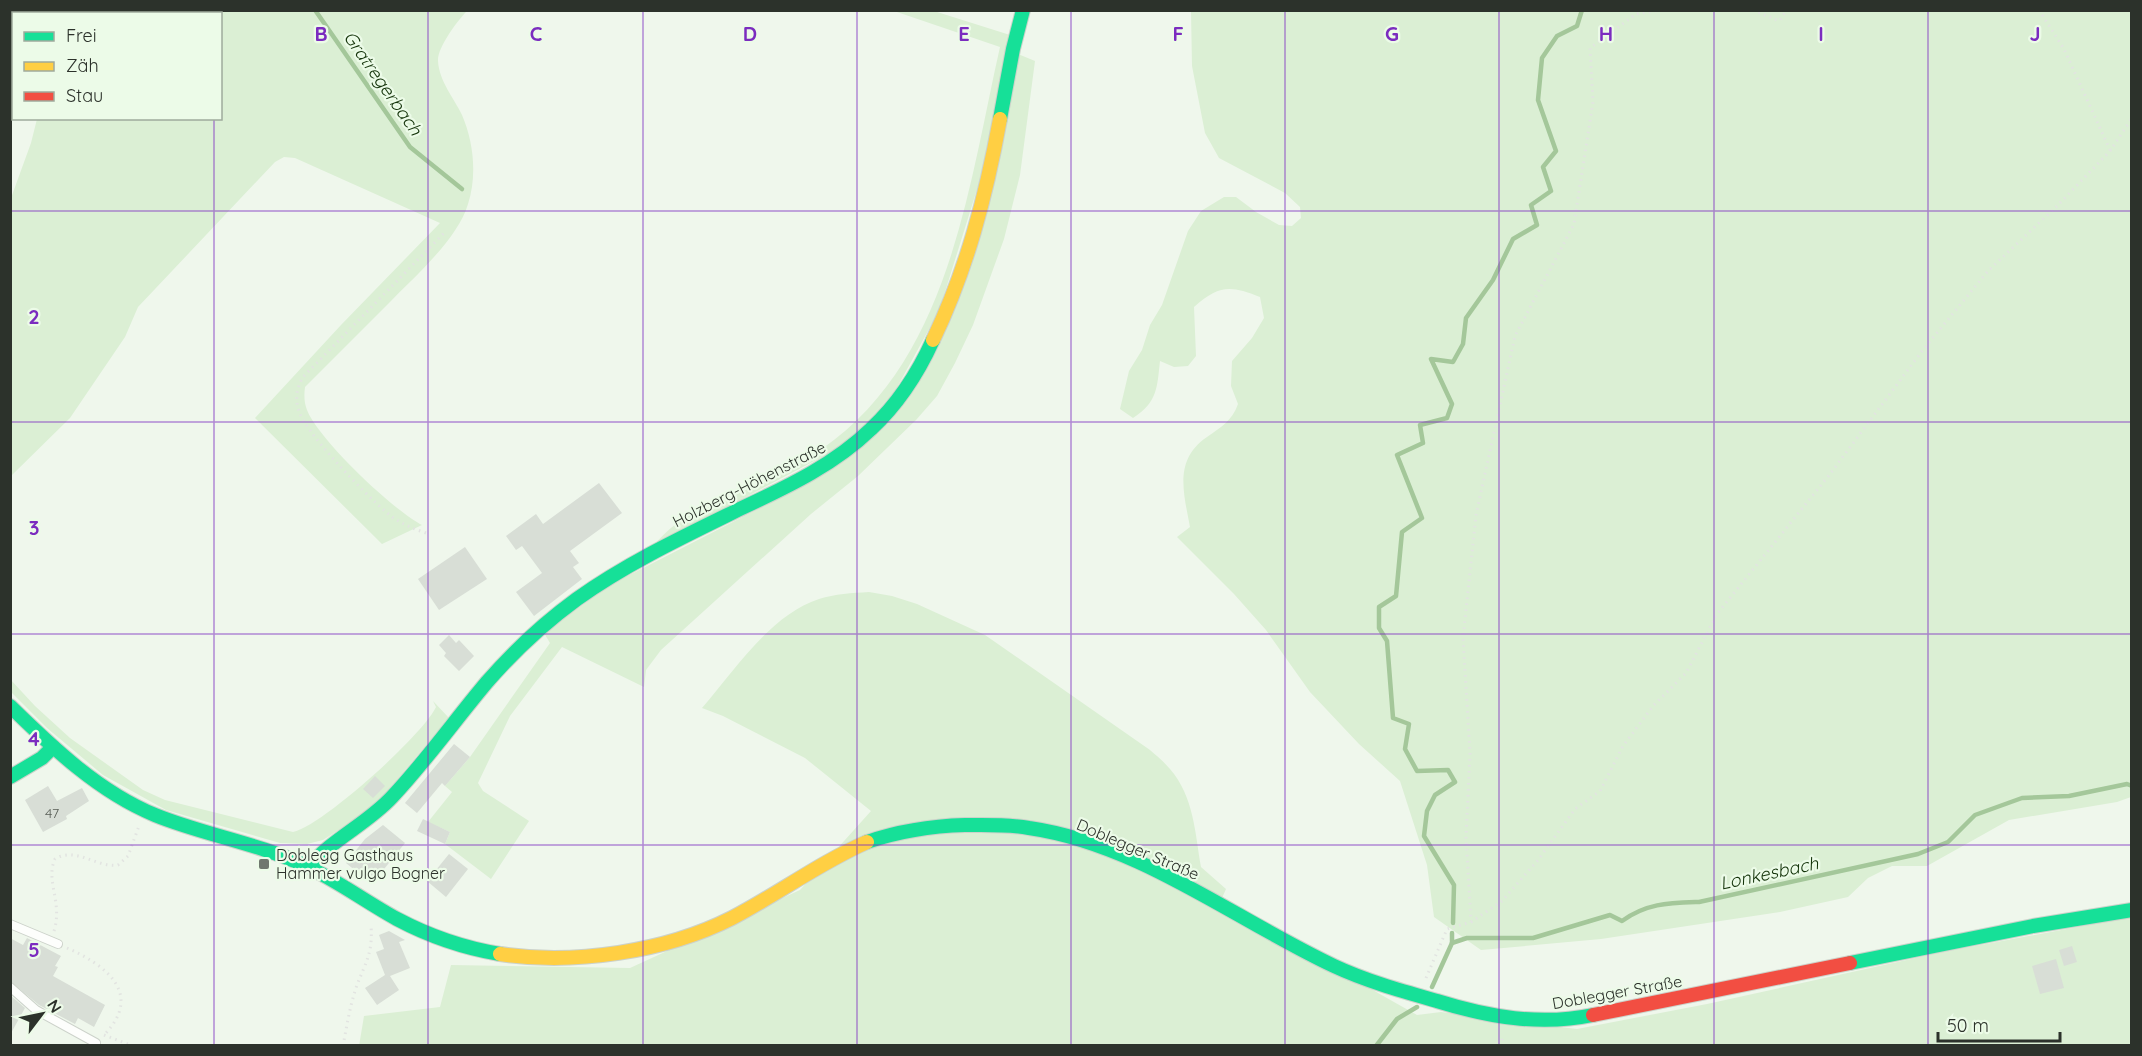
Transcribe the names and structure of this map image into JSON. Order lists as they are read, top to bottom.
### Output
{
  "streets": {
    "street": ["Holzberg-Höhenstraße", "Doblegger Straße"]
  },
  "crossings": [
    ["Holzberg-Höhenstraße", "Doblegger Straße"]
  ],
  "water": ["Gratregerbach", "Lonkesbach"],
  "places": {
    "transit": ["Doblegg Gasthaus Hammer vulgo Bogner"]
  },
  "house_numbers": ["47"],
  "legend": ["Frei", "Zäh", "Stau"],
  "scale_bar": "50 m",
  "north": "top right",
  "grid": {
    "columns": [
      "B",
      "C",
      "D",
      "E",
      "F",
      "G",
      "H",
      "I",
      "J"
    ],
    "rows": [
      "2",
      "3",
      "4",
      "5"
    ]
  }
}
